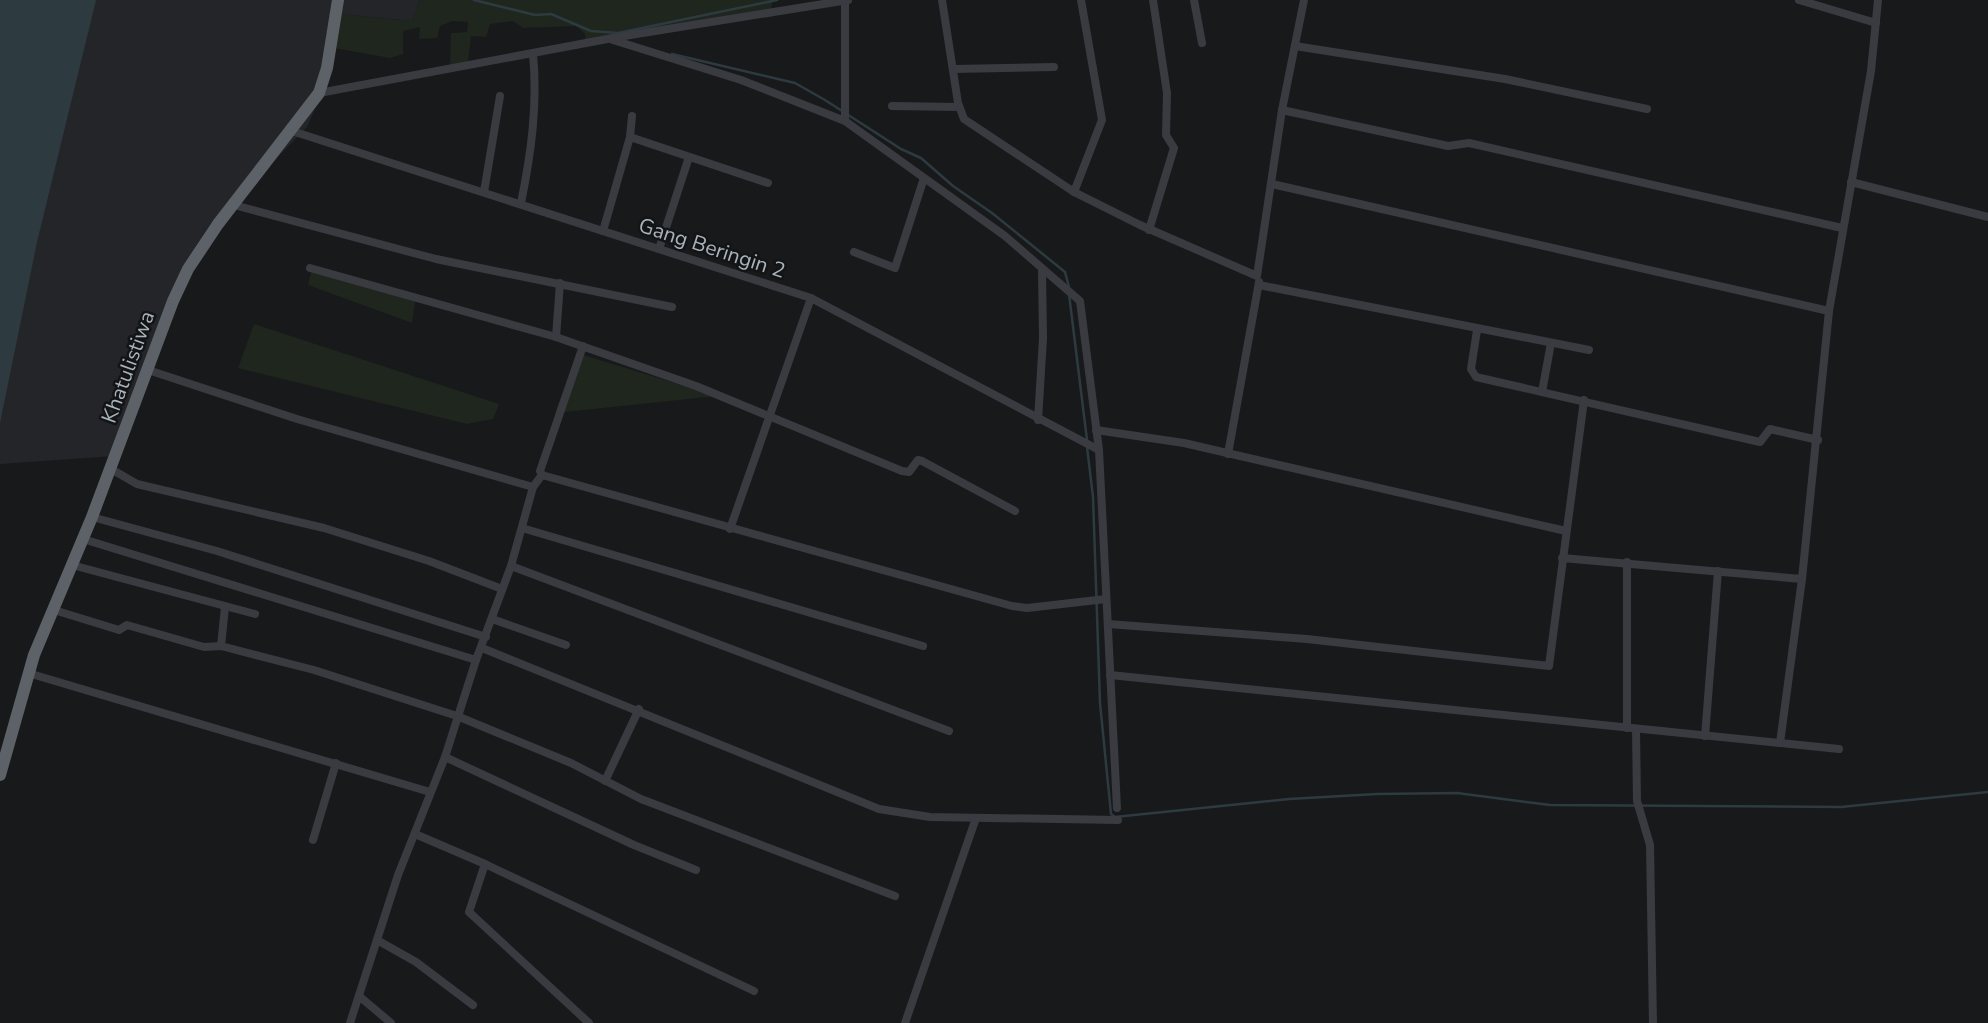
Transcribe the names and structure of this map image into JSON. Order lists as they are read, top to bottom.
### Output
{
  "streets": {
    "highway": ["Khatulistiwa"],
    "street": ["Gang Beringin 2"]
  },
  "crossings": [
    ["Gang Beringin 2", "Khatulistiwa"]
  ]
}
